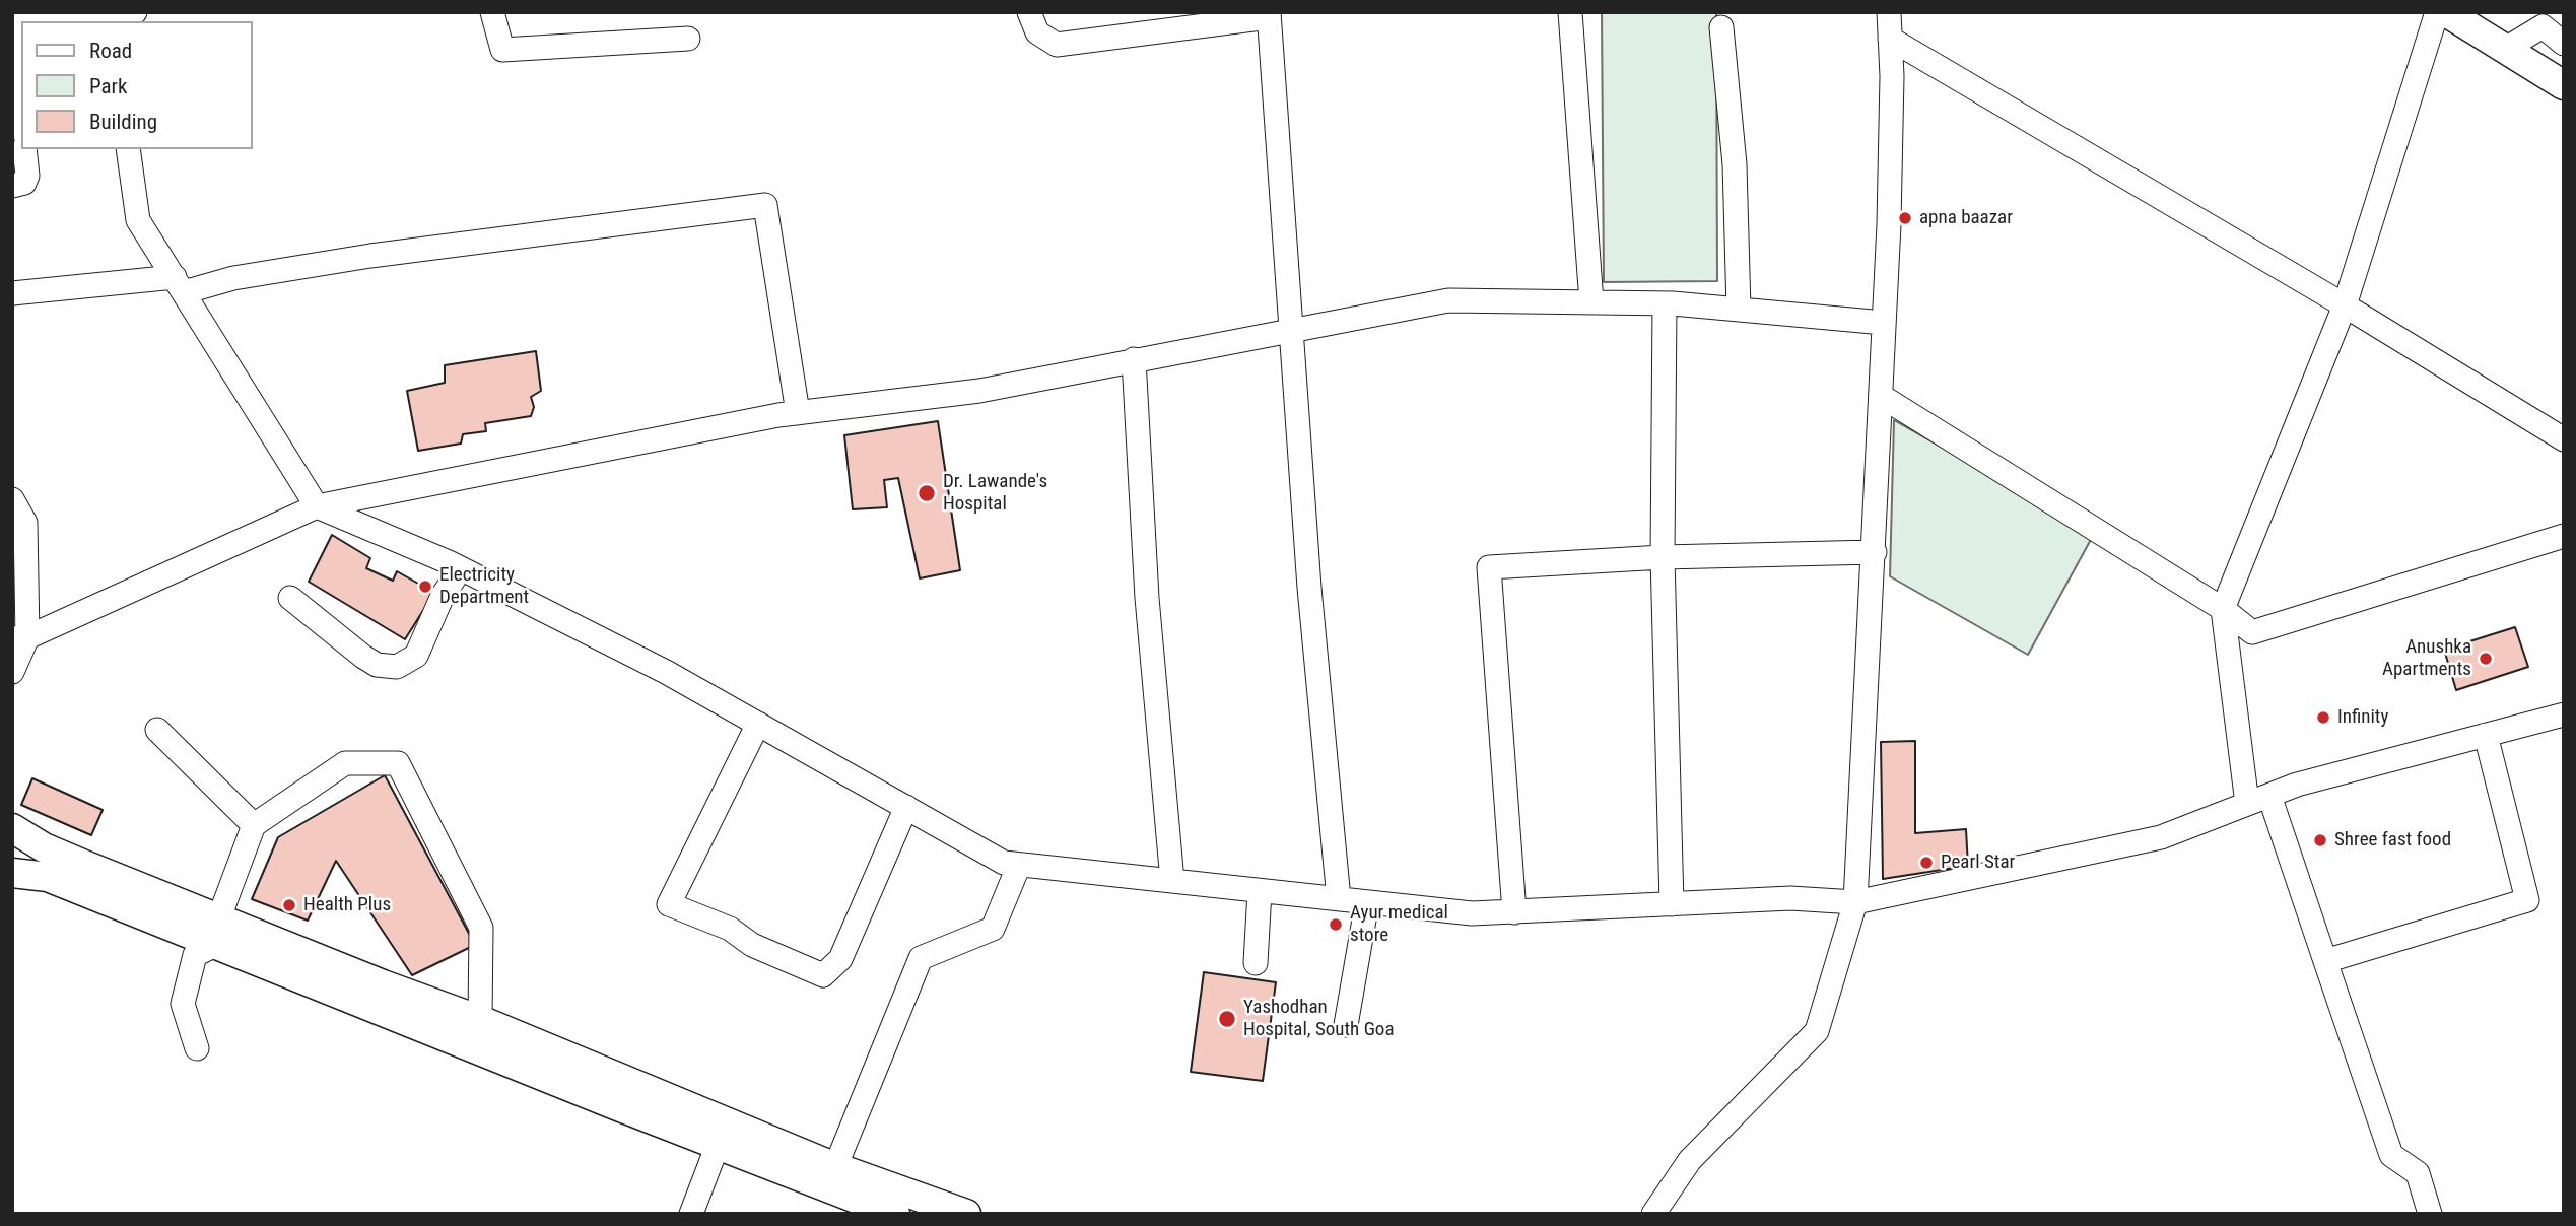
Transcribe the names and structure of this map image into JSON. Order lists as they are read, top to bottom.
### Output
{
  "places": [
    "apna baazar",
    "Dr. Lawande's Hospital",
    "Electricity Department",
    "Anushka Apartments",
    "Infinity",
    "Shree fast food",
    "Pearl Star",
    "Health Plus",
    "Ayur medical store",
    "Yashodhan Hospital, South Goa"
  ],
  "legend": ["Road", "Park", "Building"]
}
